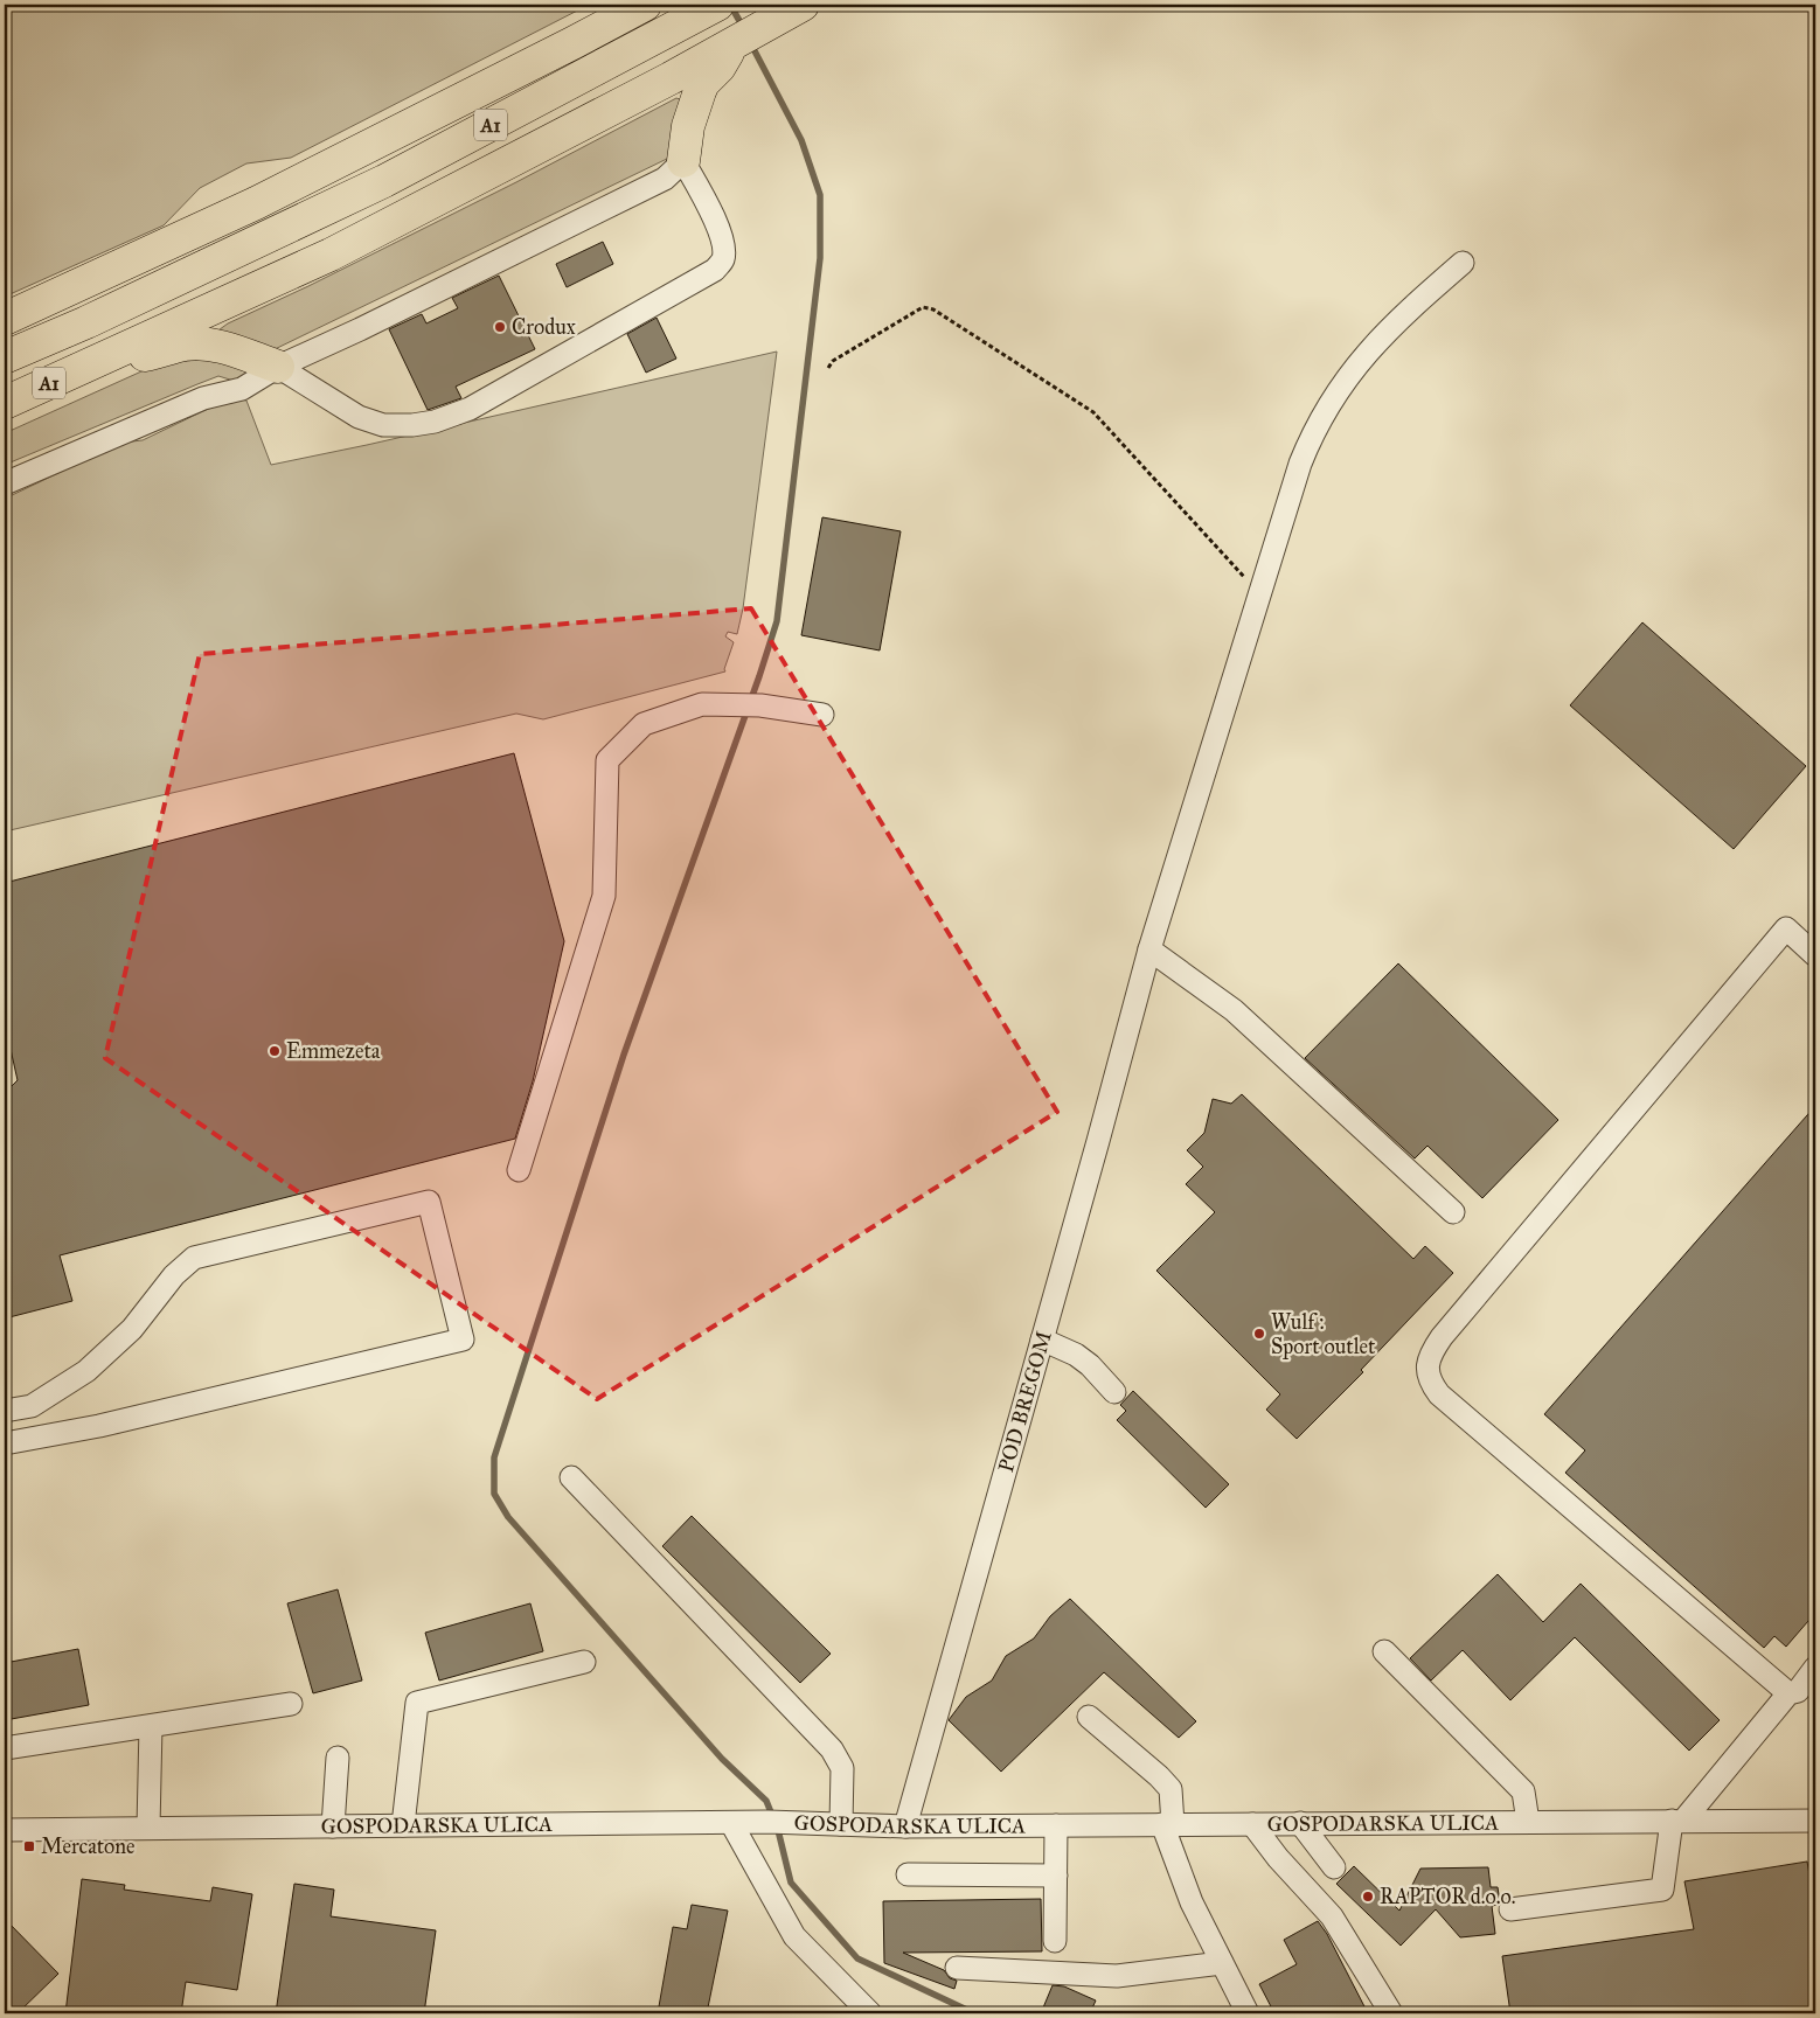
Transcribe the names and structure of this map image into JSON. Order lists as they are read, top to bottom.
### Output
{
  "streets": {
    "highway": ["A1"],
    "street": ["POD BREGOM", "GOSPODARSKA ULICA"]
  },
  "crossings": [
    ["POD BREGOM", "GOSPODARSKA ULICA"]
  ],
  "places": {
    "other": [
      "Crodux",
      "Emmezeta",
      "Wulf : Sport outlet",
      "RAPTOR d.o.o."
    ],
    "transit": ["Mercatone"]
  }
}
